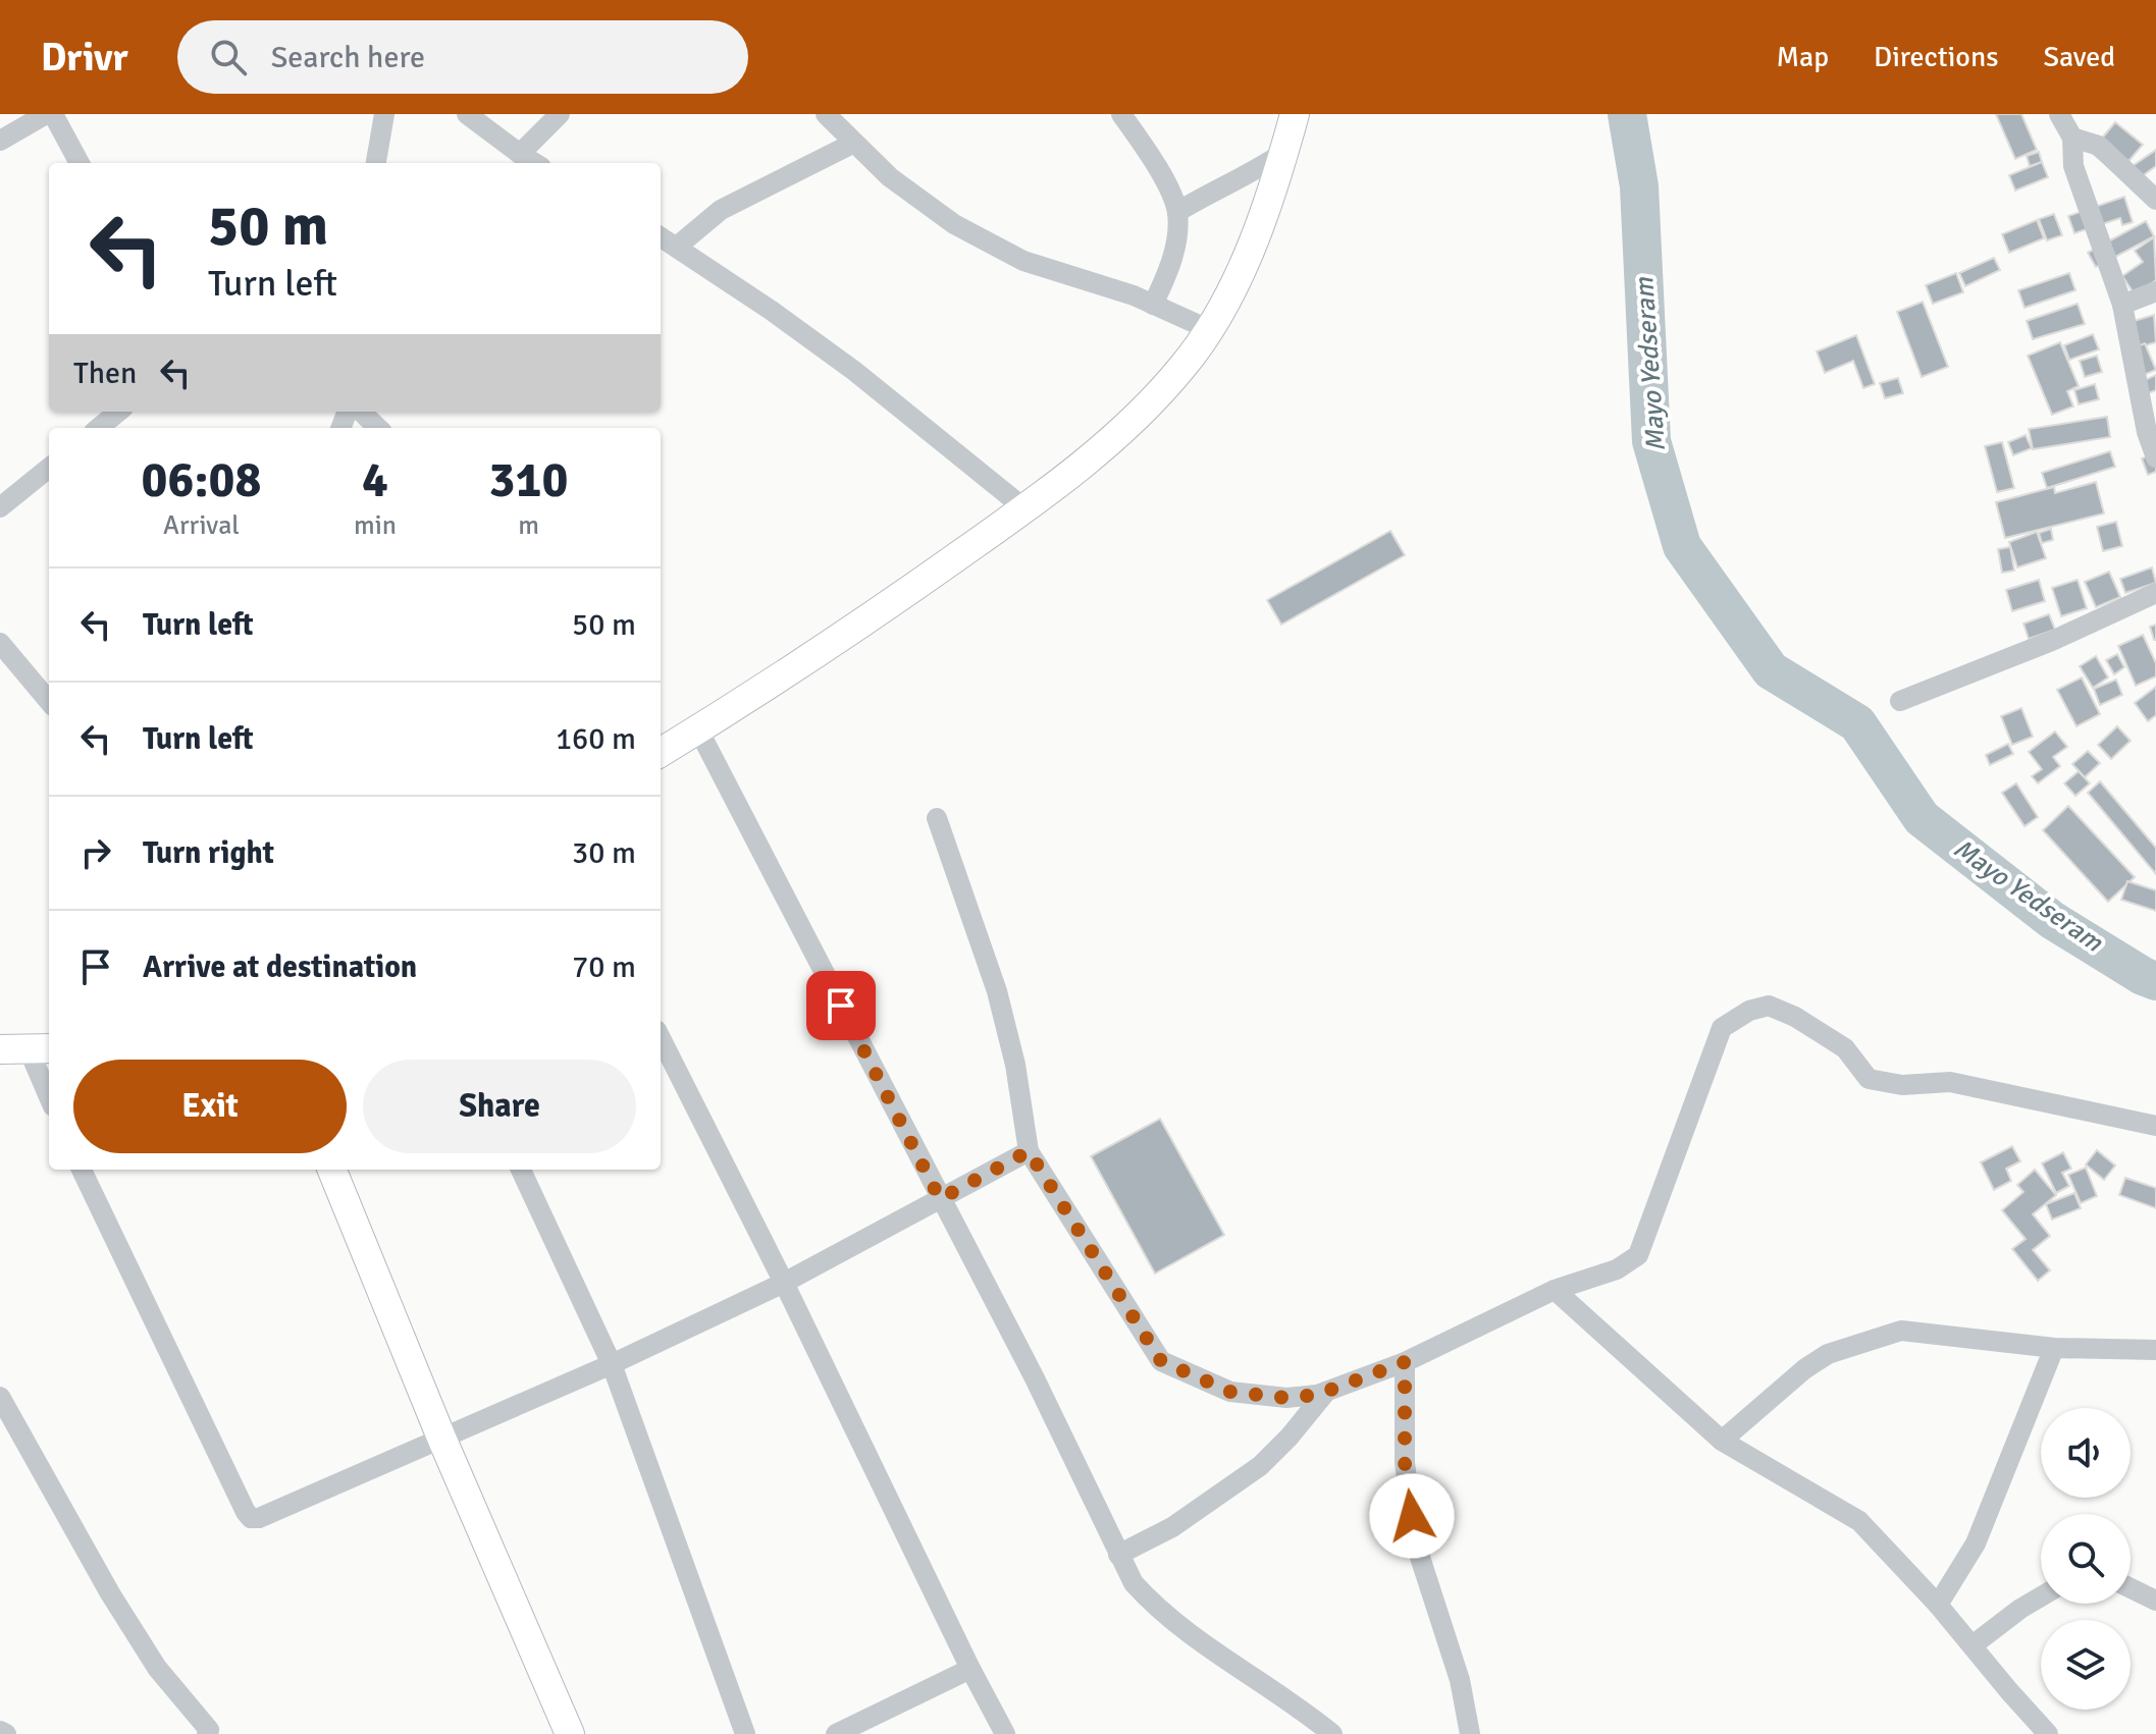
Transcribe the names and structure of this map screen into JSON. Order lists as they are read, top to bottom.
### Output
{
  "water": ["Mayo Yedseram"],
  "page": {
    "header": "Drivr",
    "search": "Search here",
    "nav": ["Map", "Directions", "Saved"],
    "turn": ["50 m", "Turn left"],
    "then": "Then",
    "eta": [
      "06:08",
      "Arrival",
      "4",
      "min",
      "310",
      "m"
    ],
    "list": [
      {
        "name": "Turn left",
        "value": "50 m"
      },
      {
        "name": "Turn left",
        "value": "160 m"
      },
      {
        "name": "Turn right",
        "value": "30 m"
      },
      {
        "name": "Arrive at destination",
        "value": "70 m"
      }
    ],
    "buttons": ["Exit", "Share"]
  }
}
